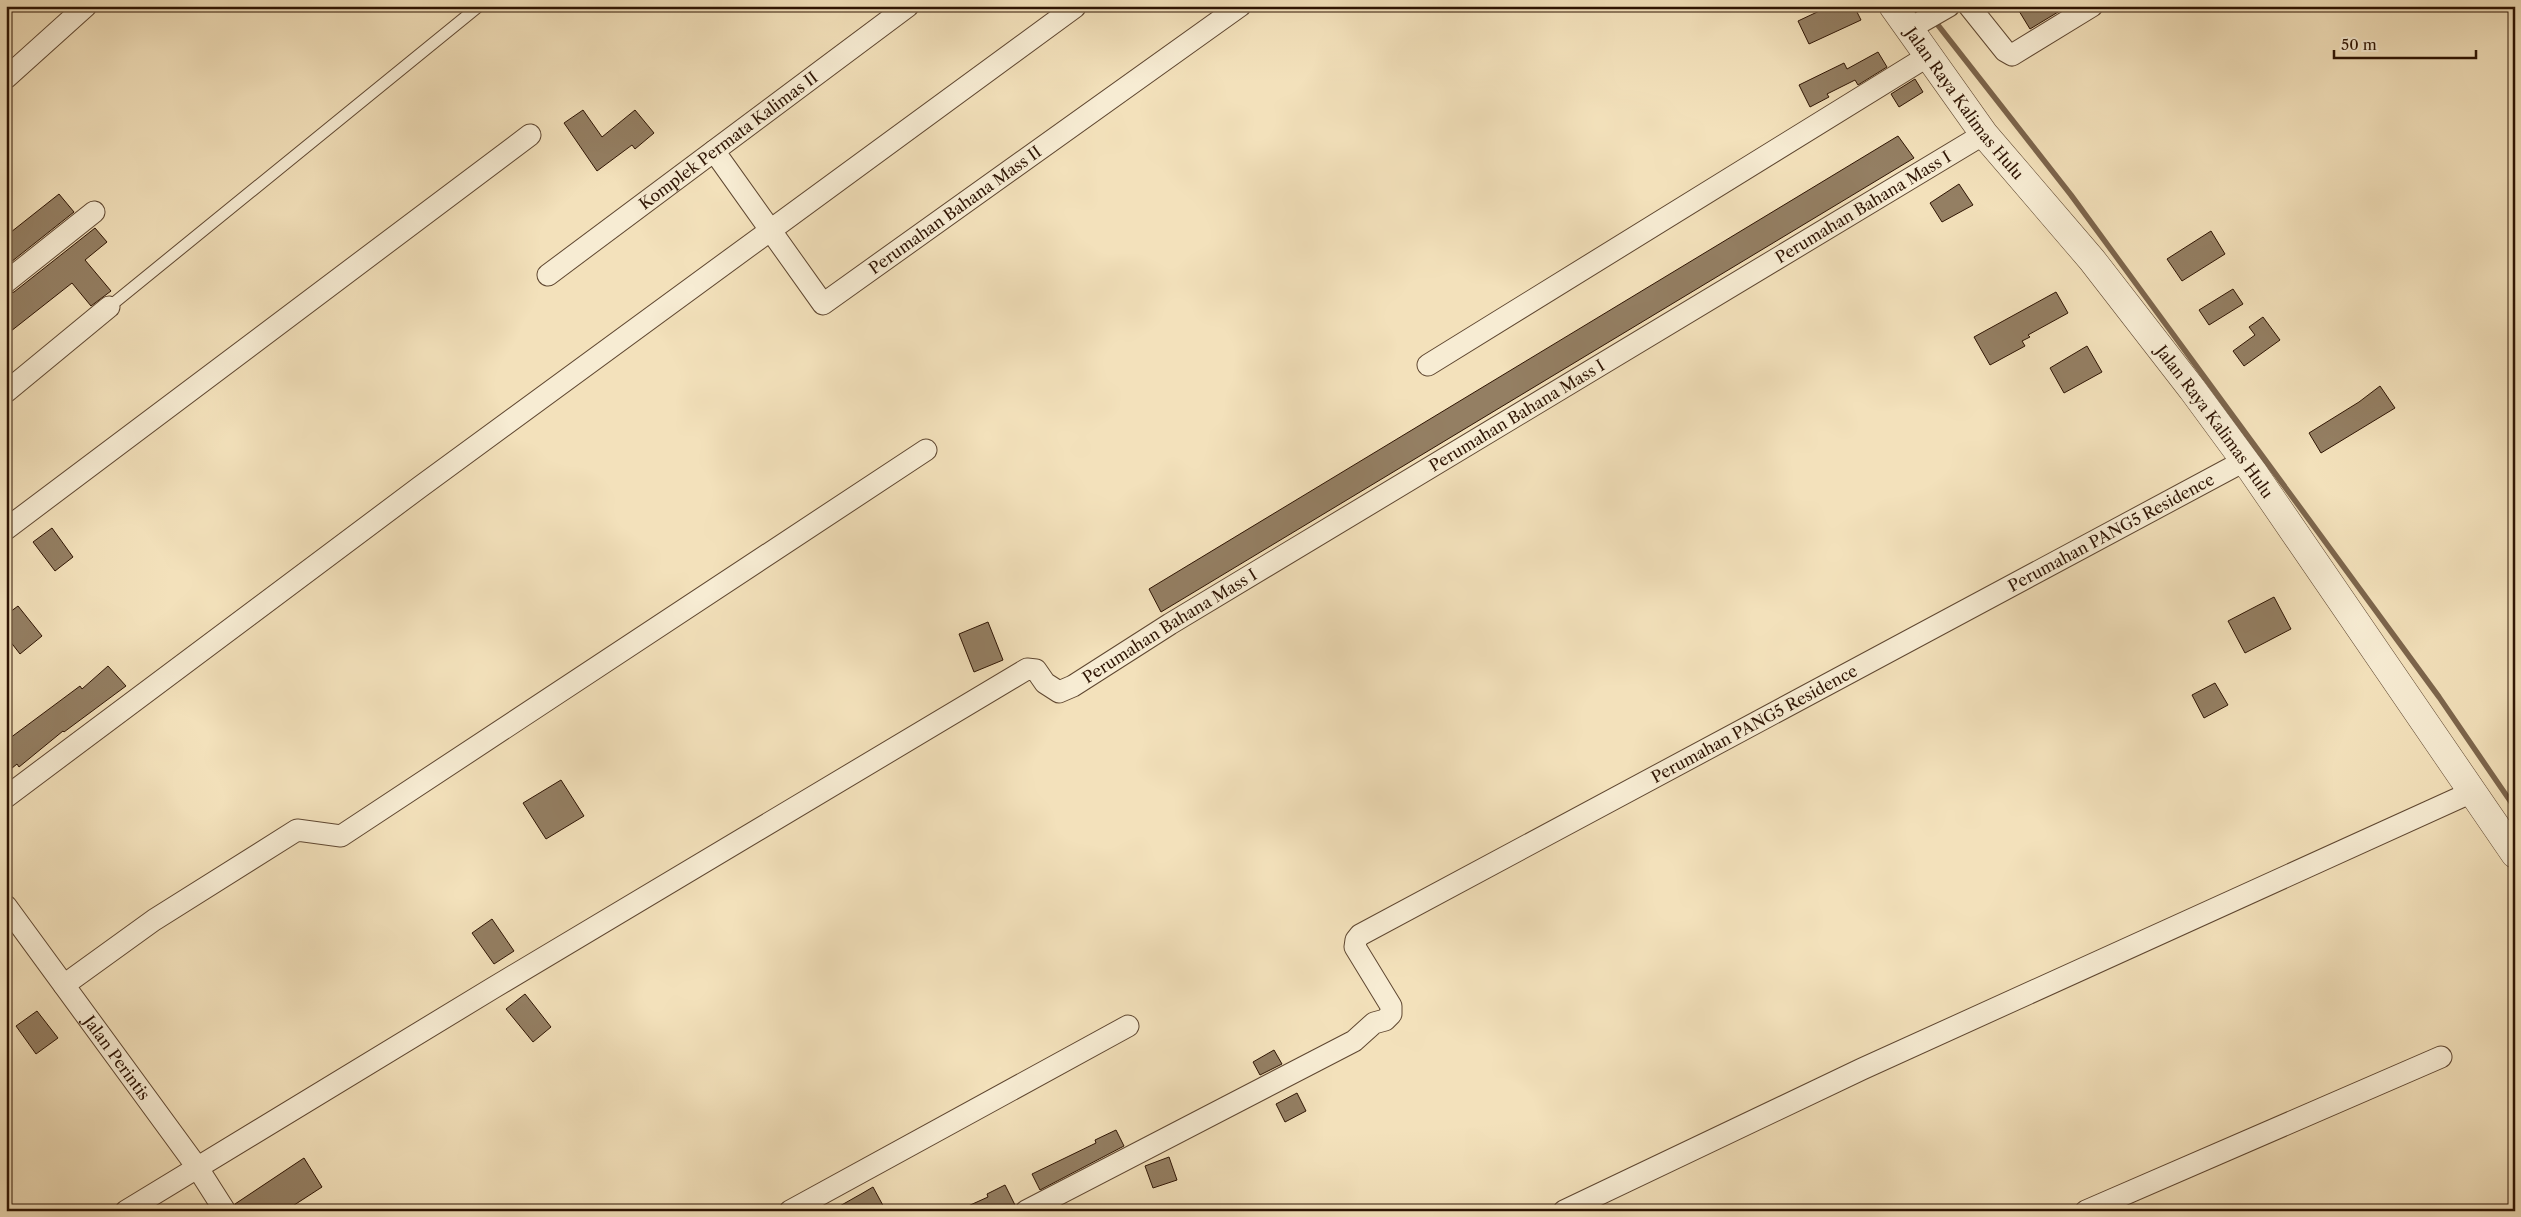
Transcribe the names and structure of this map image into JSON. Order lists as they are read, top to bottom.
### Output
{
  "streets": {
    "street": [
      "Jalan Raya Kalimas Hulu",
      "Komplek Permata Kalimas II",
      "Perumahan Bahana Mass I",
      "Perumahan Bahana Mass II",
      "Perumahan PANG5 Residence",
      "Jalan Perintis"
    ]
  },
  "crossings": [
    ["Jalan Raya Kalimas Hulu", "Perumahan Bahana Mass I"],
    ["Jalan Raya Kalimas Hulu", "Perumahan PANG5 Residence"],
    ["Komplek Permata Kalimas II", "Perumahan Bahana Mass II"],
    ["Perumahan Bahana Mass I", "Jalan Perintis"]
  ],
  "scale_bar": "50 m"
}
